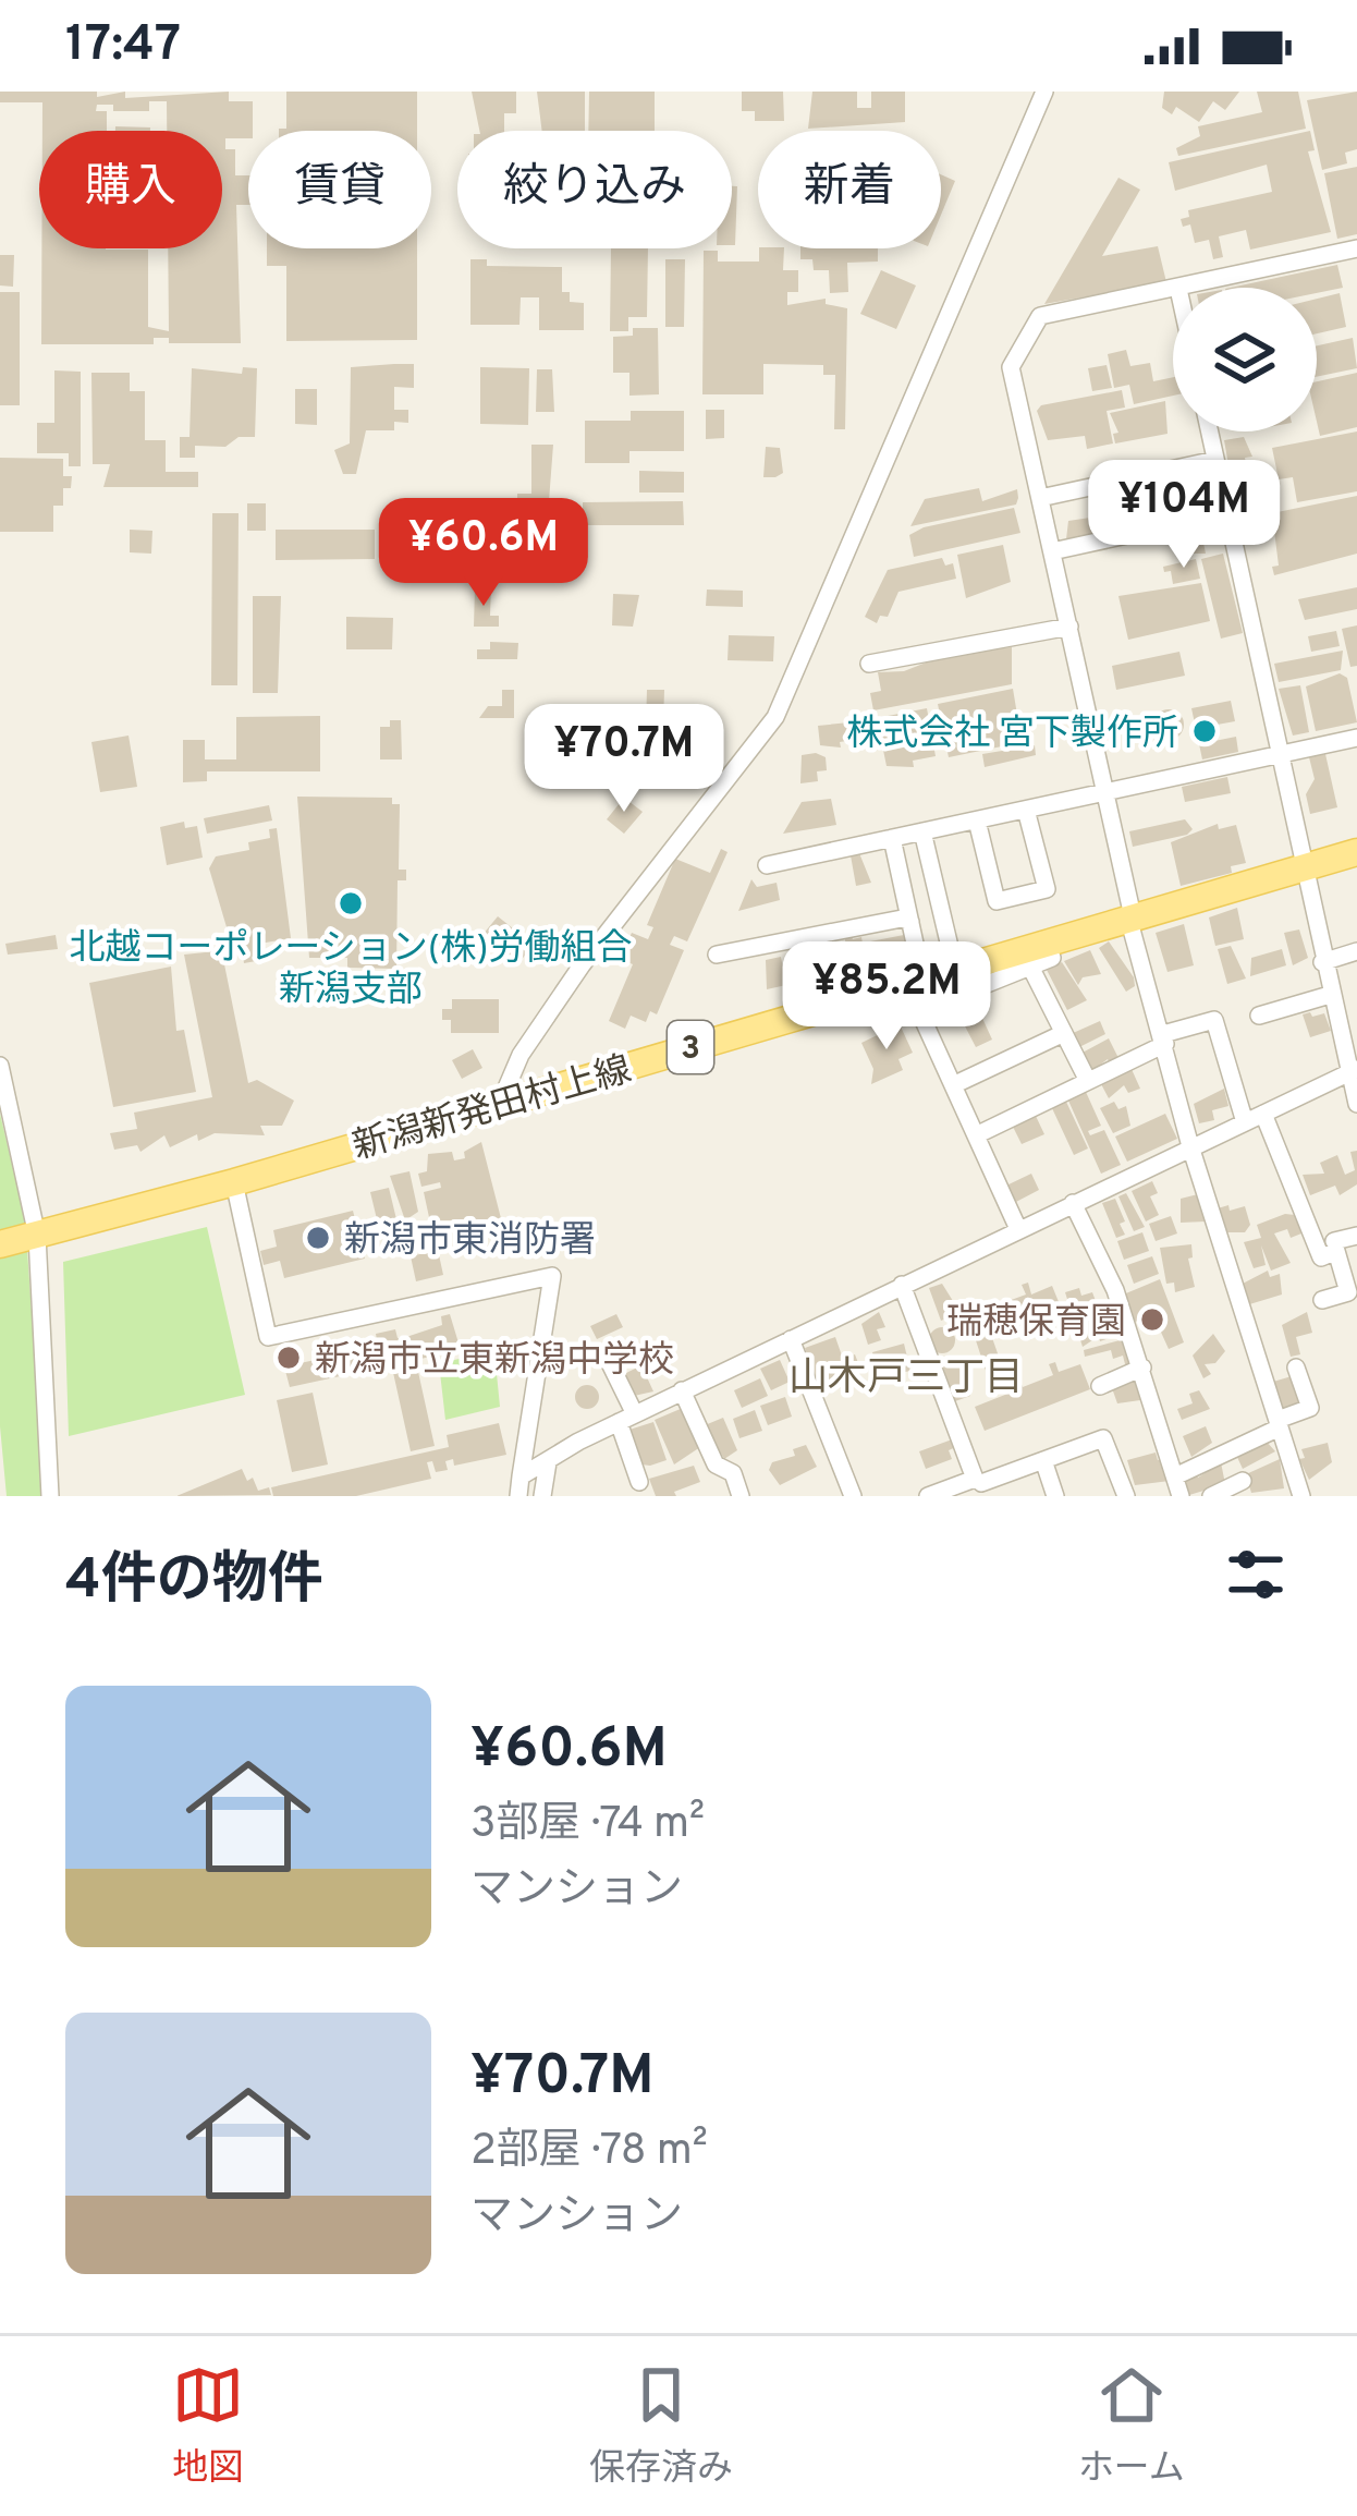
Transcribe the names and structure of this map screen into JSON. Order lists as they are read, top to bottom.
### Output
{
  "streets": {
    "main road": ["3", "新潟新発田村上線"]
  },
  "districts": ["山木戸三丁目"],
  "places": [
    "株式会社 宮下製作所",
    "北越コーポレーション(株)労働組合 新潟支部",
    "新潟市東消防署",
    "瑞穂保育園",
    "新潟市立東新潟中学校"
  ],
  "page": {
    "status": "17:47",
    "chip": [
      "購入",
      "賃貸",
      "絞り込み",
      "新着"
    ],
    "price": [
      "¥104M",
      "¥60.6M",
      "¥70.7M",
      "¥85.2M"
    ],
    "heading": "4件の物件",
    "list": [
      {
        "name": "¥60.6M",
        "note": "3部屋 · 74 m² · マンション"
      },
      {
        "name": "¥70.7M",
        "note": "2部屋 · 78 m² · マンション"
      }
    ],
    "tabs": ["地図", "保存済み", "ホーム"]
  }
}
